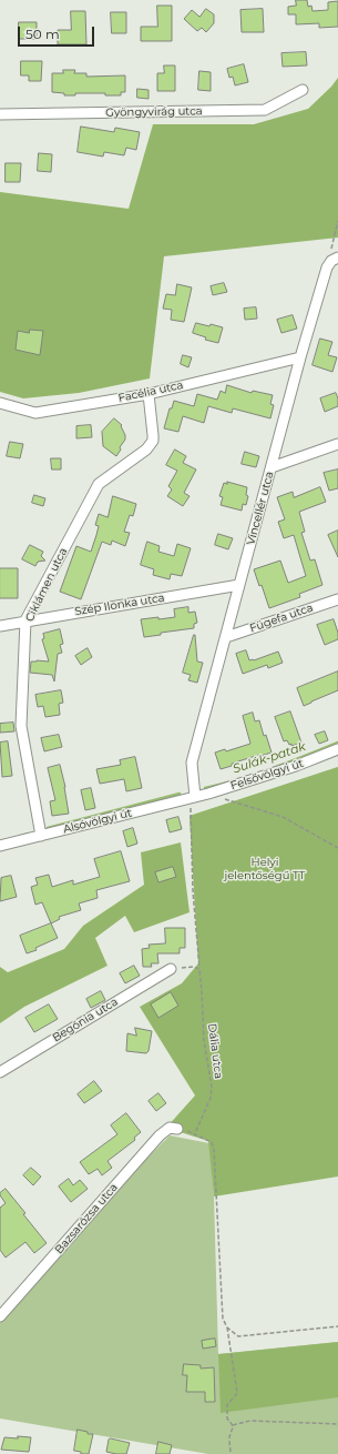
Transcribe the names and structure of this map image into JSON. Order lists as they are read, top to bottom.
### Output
{
  "streets": {
    "street": [
      "Gyöngyvirág utca",
      "Facélia utca",
      "Vincellér utca",
      "Ciklámen utca",
      "Szép Ilonka utca",
      "Fügefa utca",
      "Felsővölgyi út",
      "Alsóvölgyi út",
      "Begónia utca",
      "Bazsarózsa utca"
    ],
    "path": ["Dália utca"]
  },
  "crossings": [
    ["Facélia utca", "Vincellér utca"],
    ["Facélia utca", "Ciklámen utca"],
    ["Vincellér utca", "Szép Ilonka utca"],
    ["Vincellér utca", "Fügefa utca"],
    ["Vincellér utca", "Felsővölgyi út"],
    ["Vincellér utca", "Alsóvölgyi út"],
    ["Vincellér utca", "Dália utca"],
    ["Ciklámen utca", "Szép Ilonka utca"],
    ["Ciklámen utca", "Alsóvölgyi út"],
    ["Felsővölgyi út", "Alsóvölgyi út"],
    ["Felsővölgyi út", "Dália utca"],
    ["Alsóvölgyi út", "Dália utca"]
  ],
  "water": ["Sulák-patak"],
  "parks": ["Helyi jelentőségű TT"],
  "scale_bar": "50 m"
}
